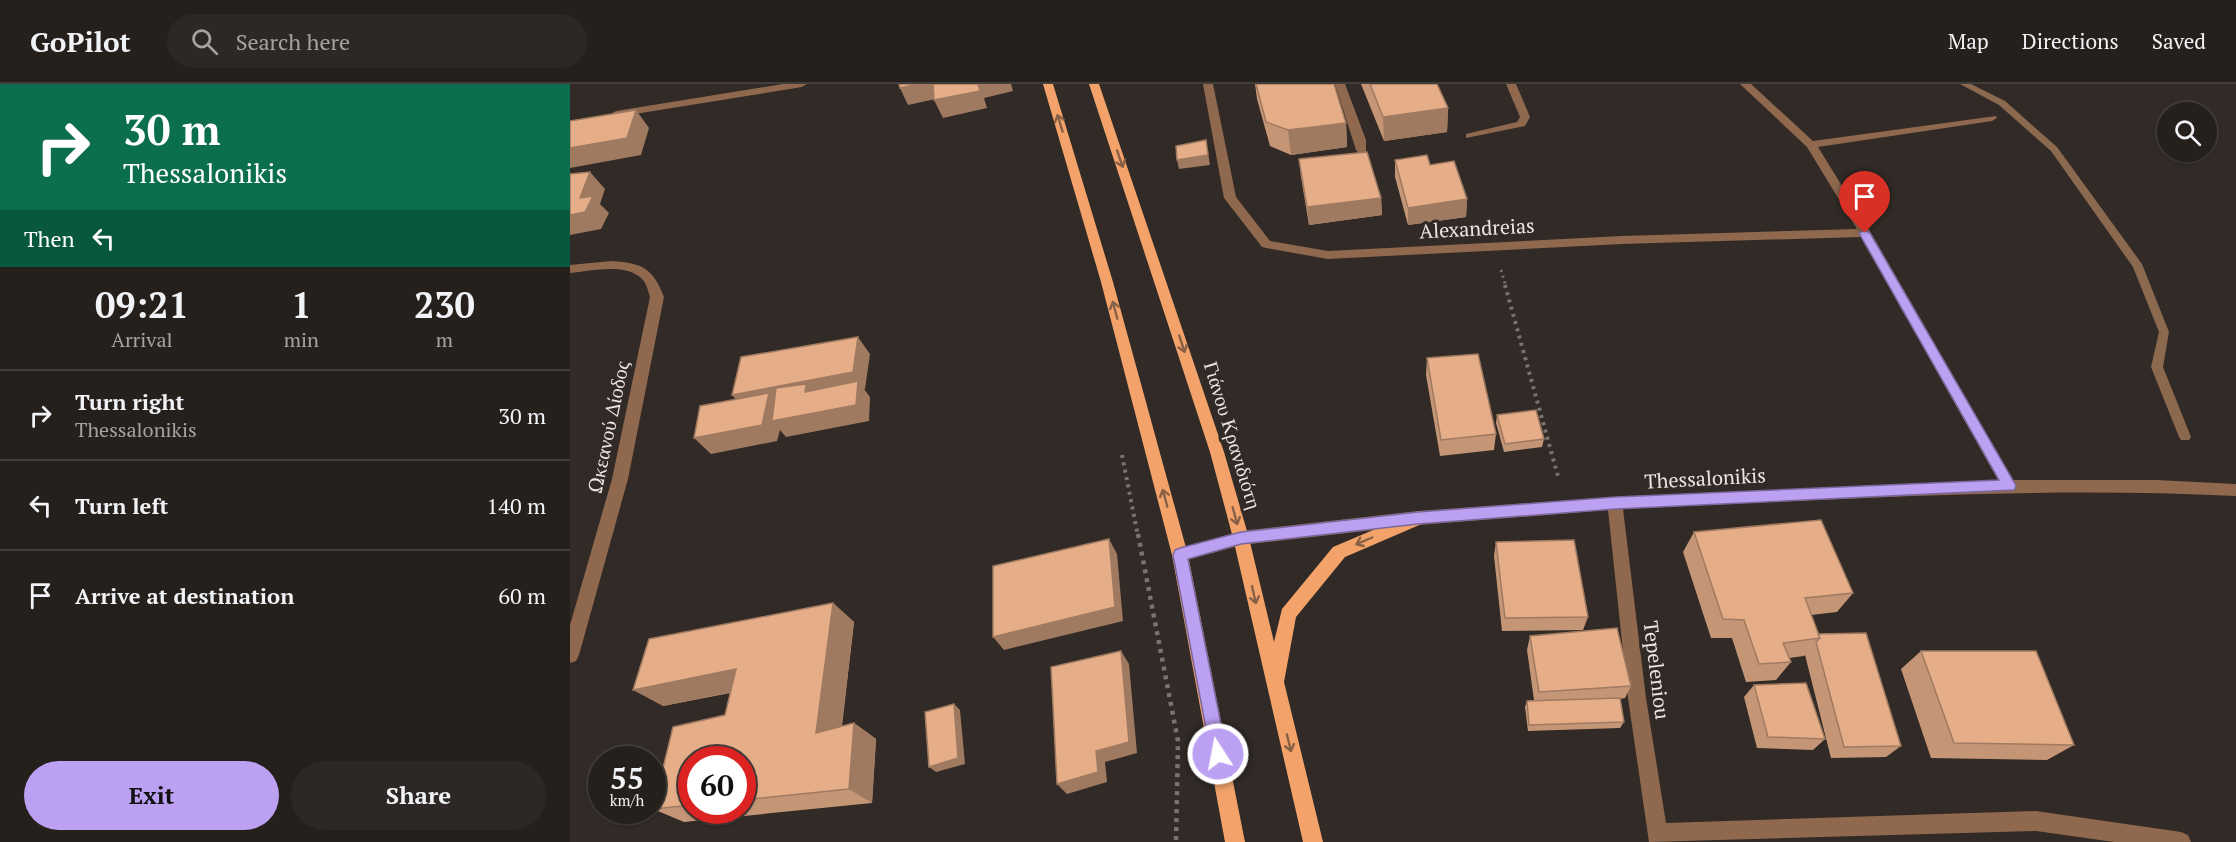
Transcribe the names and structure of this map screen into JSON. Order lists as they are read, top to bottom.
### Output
{
  "streets": {
    "main road": ["Γιάνου Κρανιδιότη"],
    "street": [
      "Alexandreias",
      "Ωκεανού Δίοδος",
      "Thessalonikis",
      "Tepeleniou"
    ]
  },
  "crossings": [
    ["Γιάνου Κρανιδιότη", "Thessalonikis"],
    ["Thessalonikis", "Tepeleniou"]
  ],
  "page": {
    "header": "GoPilot",
    "search": "Search here",
    "nav": ["Map", "Directions", "Saved"],
    "turn": ["30 m", "Thessalonikis"],
    "then": "Then",
    "eta": [
      "09:21",
      "Arrival",
      "1",
      "min",
      "230",
      "m"
    ],
    "list": [
      {
        "name": "Turn right",
        "note": "Thessalonikis",
        "value": "30 m"
      },
      {
        "name": "Turn left",
        "value": "140 m"
      },
      {
        "name": "Arrive at destination",
        "value": "60 m"
      }
    ],
    "speed": "55 km/h",
    "limit": "60",
    "buttons": ["Exit", "Share"]
  }
}
